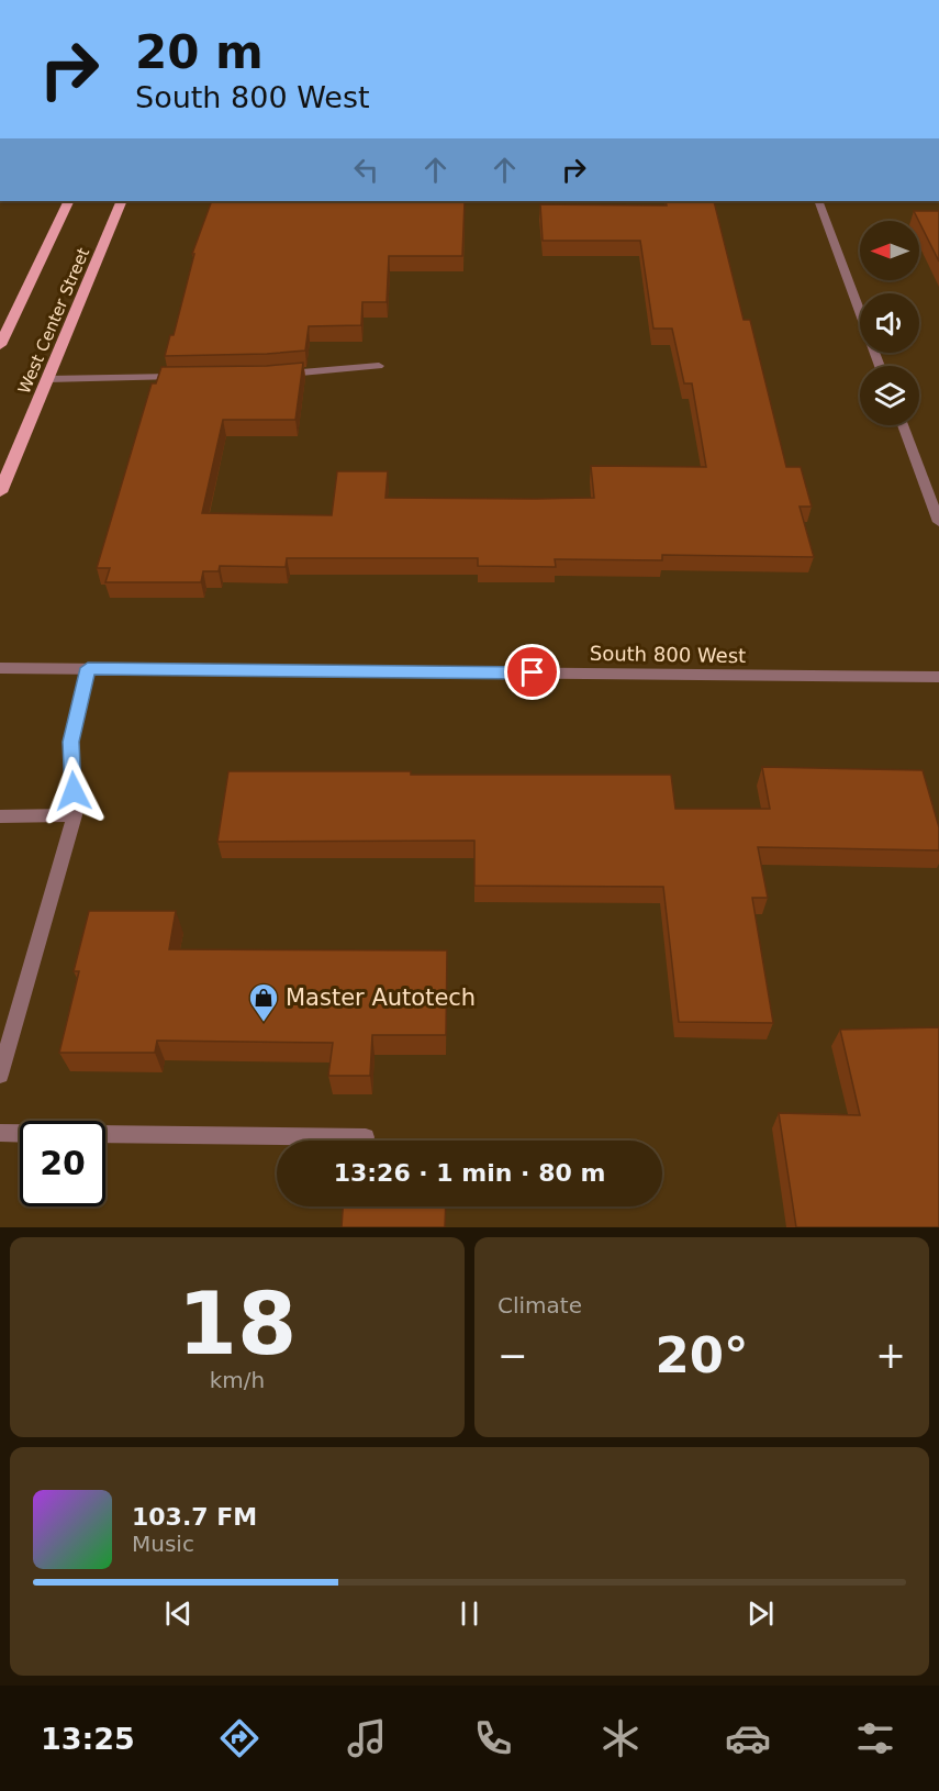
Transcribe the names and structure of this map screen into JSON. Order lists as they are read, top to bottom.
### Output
{
  "streets": {
    "main road": ["West Center Street"],
    "street": ["South 800 West"]
  },
  "places": {
    "shop": ["Master Autotech"]
  },
  "north": "left",
  "page": {
    "turn": ["20 m", "South 800 West"],
    "limit": "20",
    "trip": "13:26 · 1 min · 80 m",
    "tile": [
      ["18", "km/h"],
      "Climate"
    ],
    "heat": ["−", "20°", "+"],
    "song": ["103.7 FM", "Music"],
    "tabs": "13:25"
  }
}
